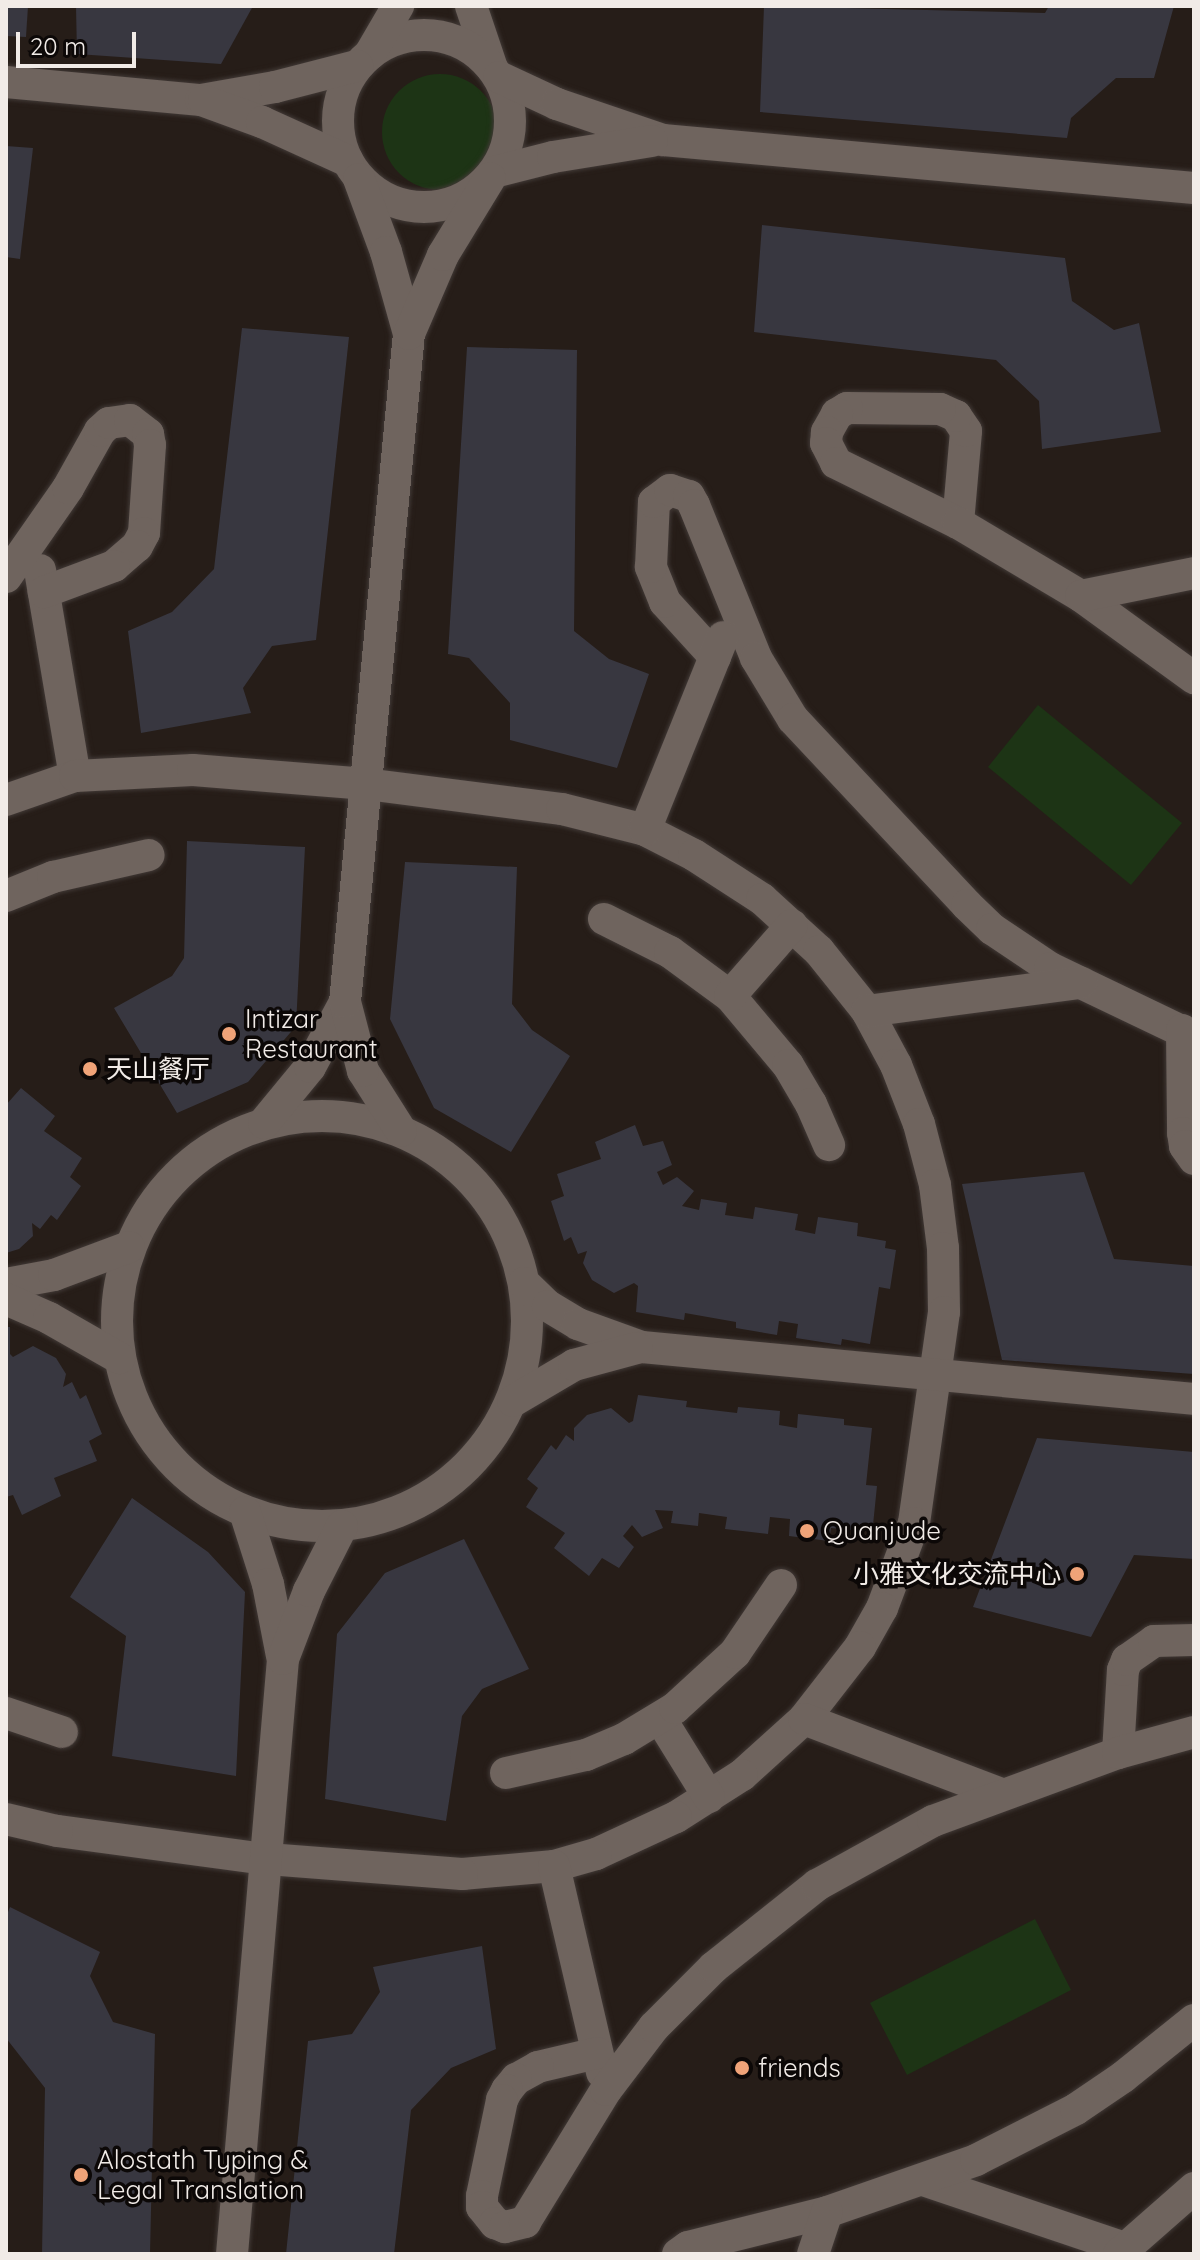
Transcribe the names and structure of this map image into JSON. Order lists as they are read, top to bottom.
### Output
{
  "places": [
    "Intizar Restaurant",
    "天山餐厅",
    "Quanjude",
    "小雅文化交流中心",
    "friends",
    "Alostath Typing & Legal Translation"
  ],
  "scale_bar": "20 m"
}
